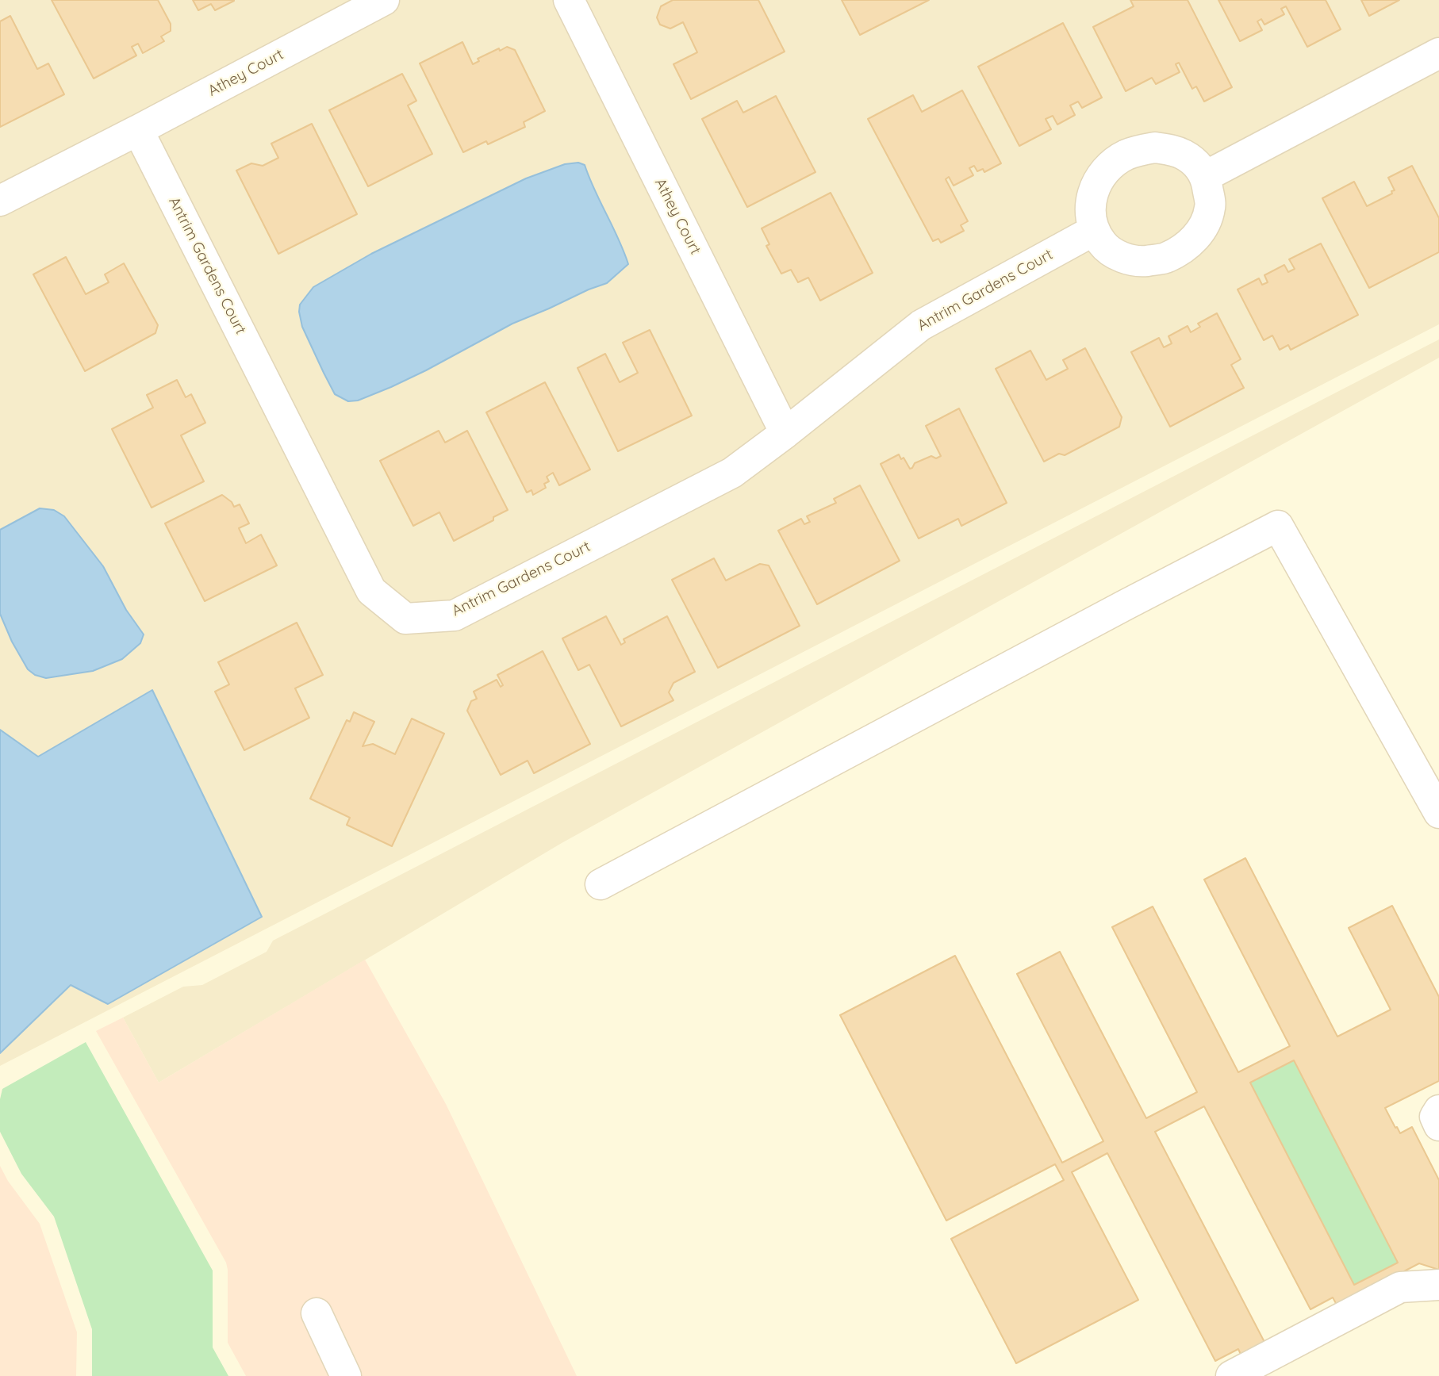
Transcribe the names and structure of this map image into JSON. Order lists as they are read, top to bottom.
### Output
{
  "streets": {
    "street": ["Athey Court", "Antrim Gardens Court"]
  },
  "crossings": [
    ["Athey Court", "Antrim Gardens Court"]
  ]
}
